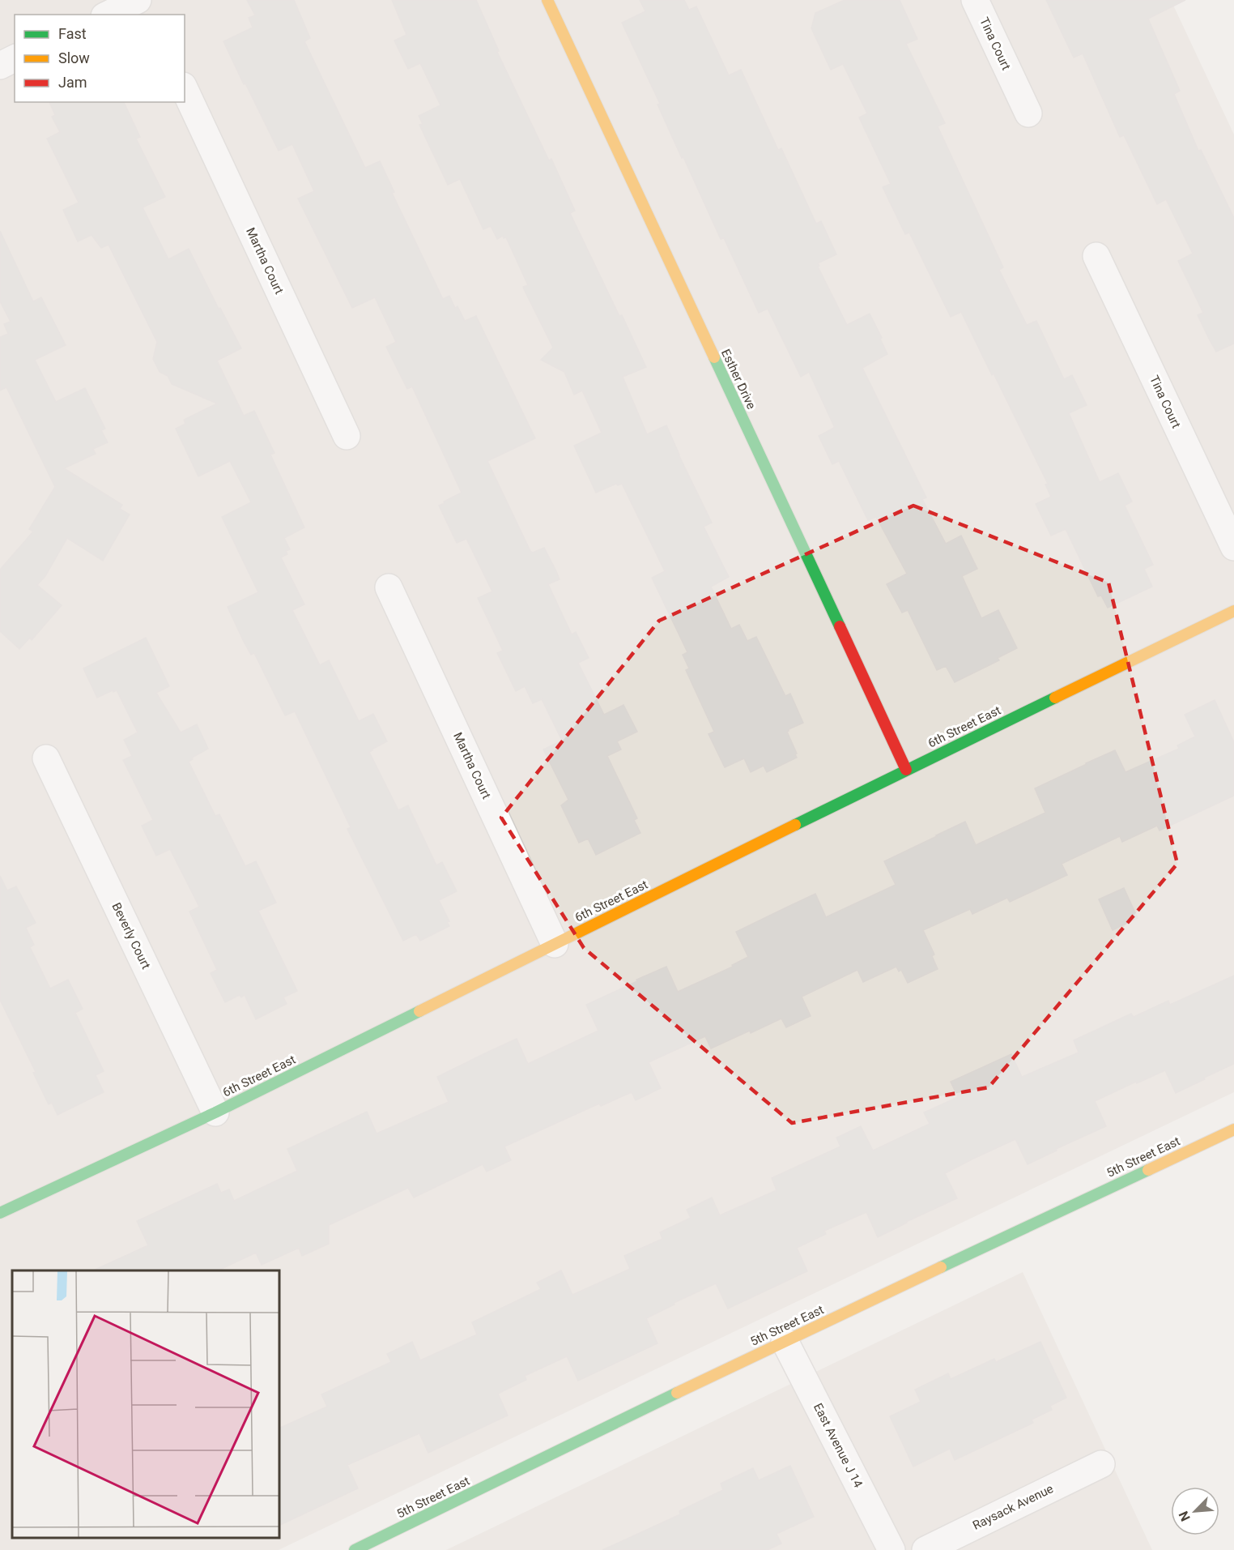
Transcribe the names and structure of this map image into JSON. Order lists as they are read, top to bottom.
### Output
{
  "streets": {
    "street": [
      "Tina Court",
      "Martha Court",
      "Esther Drive",
      "6th Street East",
      "Beverly Court",
      "5th Street East",
      "East Avenue J 14",
      "Raysack Avenue"
    ]
  },
  "crossings": [
    ["Martha Court", "6th Street East"],
    ["Esther Drive", "6th Street East"],
    ["6th Street East", "Beverly Court"],
    ["5th Street East", "East Avenue J 14"]
  ],
  "legend": ["Fast", "Slow", "Jam"],
  "north": "bottom left"
}
